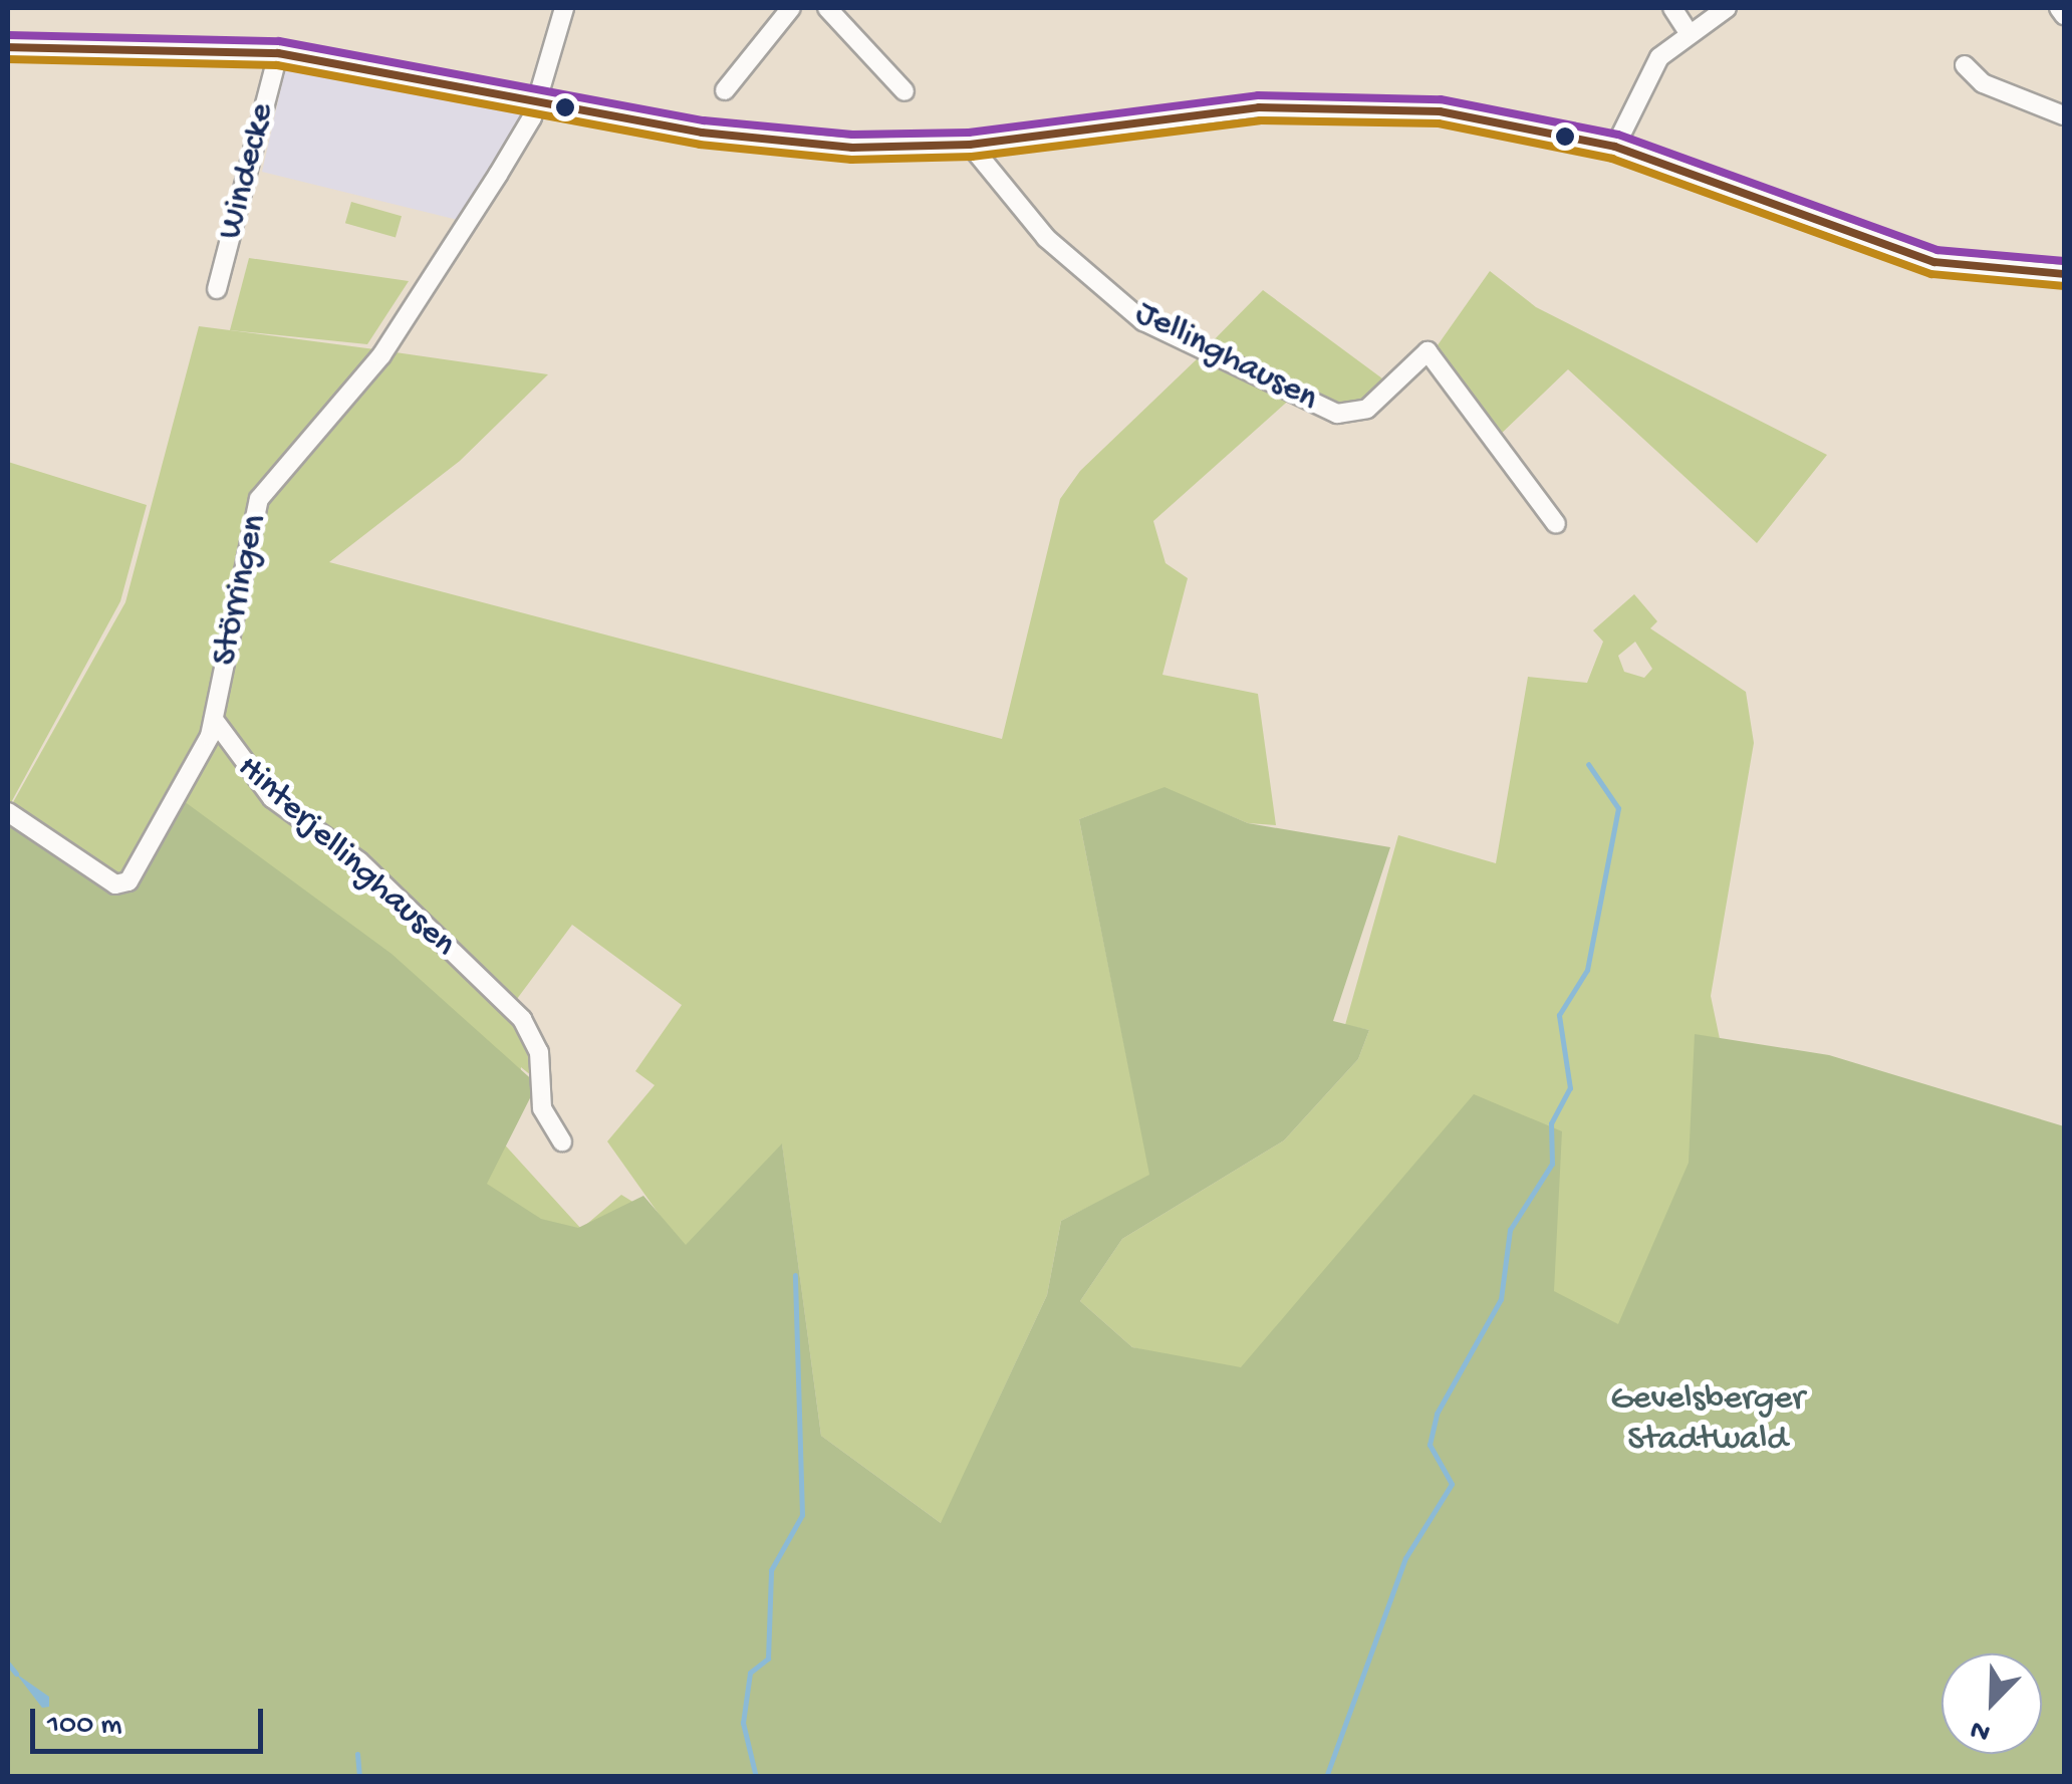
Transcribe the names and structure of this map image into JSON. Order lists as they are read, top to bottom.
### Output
{
  "streets": {
    "street": [
      "Windecke",
      "Jellinghausen",
      "Störringen",
      "Hinterjellinghausen"
    ]
  },
  "crossings": [
    ["Störringen", "Hinterjellinghausen"]
  ],
  "parks": ["Gevelsberger Stadtwald"],
  "scale_bar": "100 m",
  "north": "bottom left"
}
